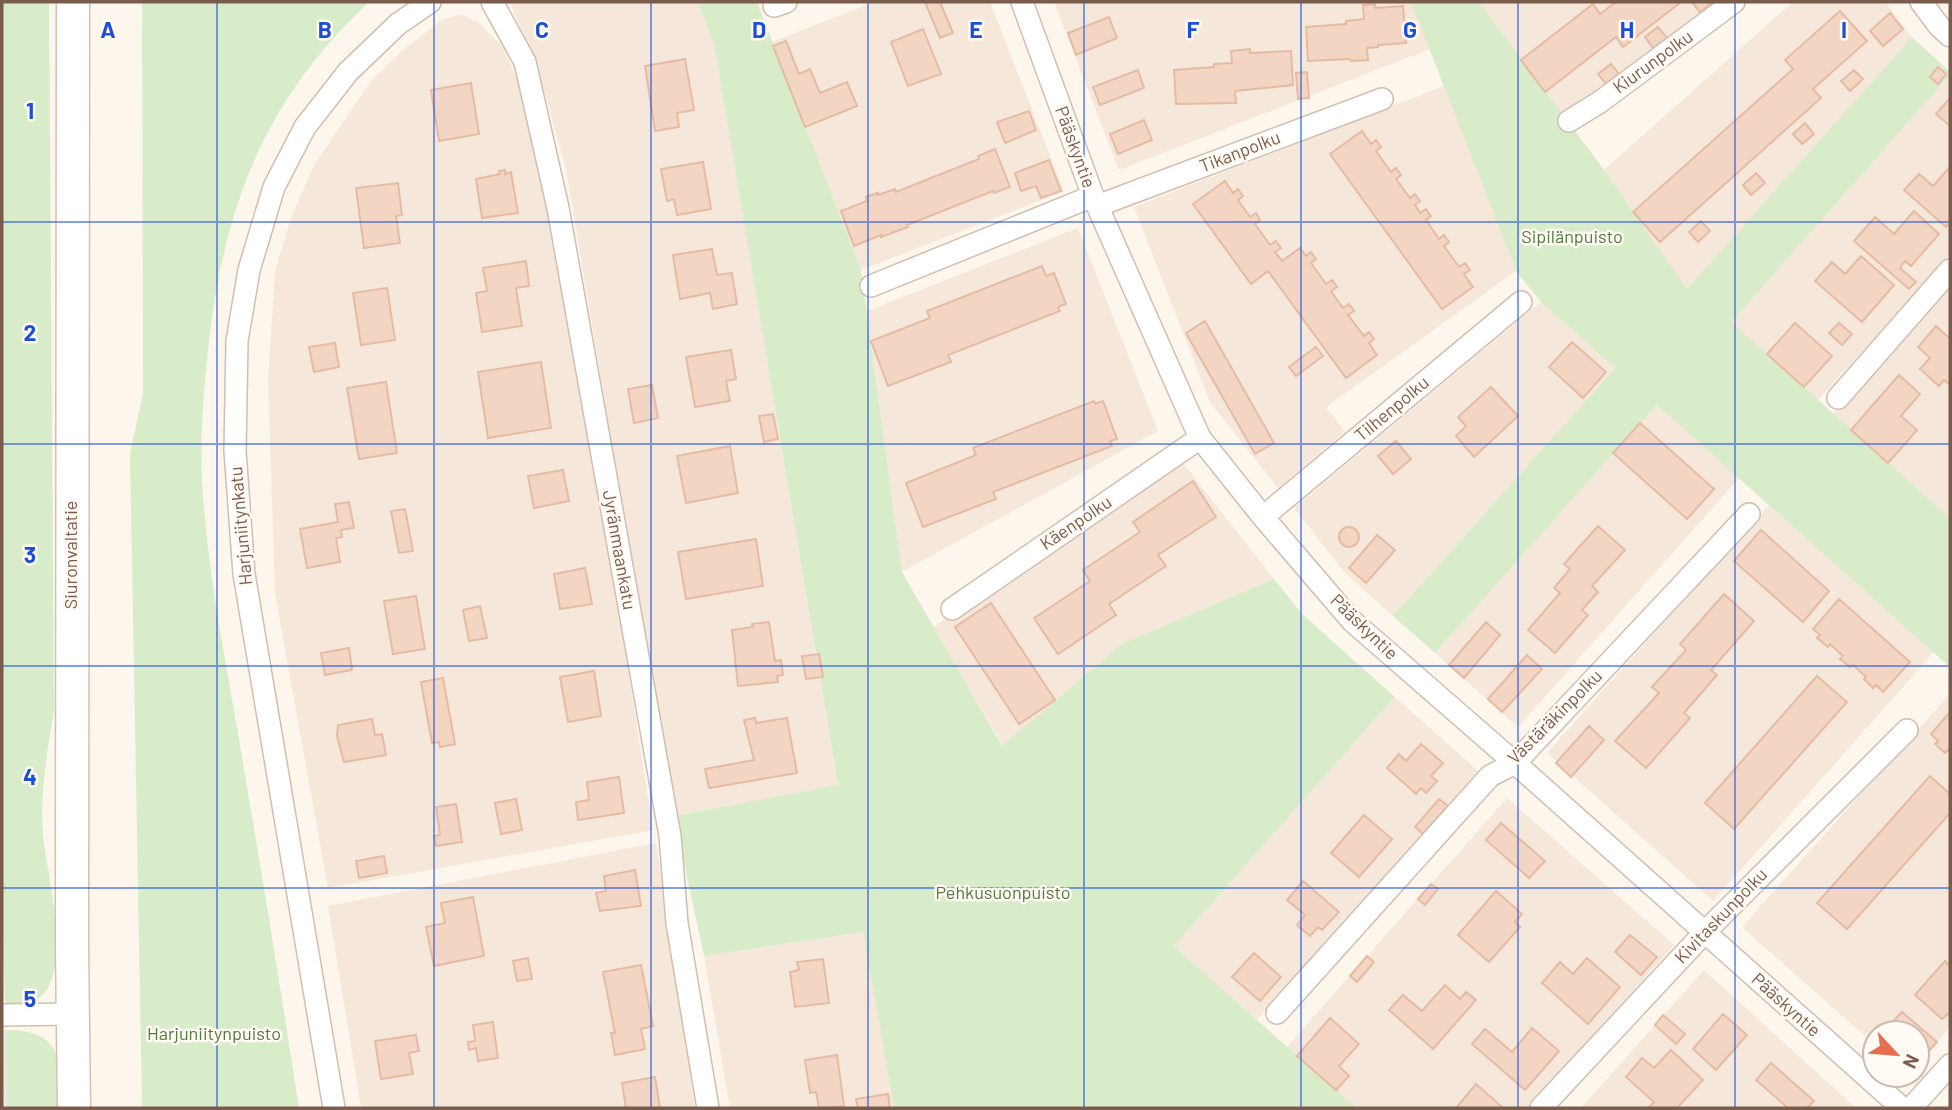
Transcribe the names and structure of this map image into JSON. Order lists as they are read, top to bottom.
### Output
{
  "streets": {
    "main road": ["Siuronvaltatie"],
    "street": [
      "Kiurunpolku",
      "Pääskyntie",
      "Tikanpolku",
      "Tilhenpolku",
      "Käenpolku",
      "Harjuniitynkatu",
      "Jyränmaankatu",
      "Västäräkinpolku",
      "Kivitaskunpolku"
    ]
  },
  "crossings": [
    ["Pääskyntie", "Tikanpolku"],
    ["Pääskyntie", "Tilhenpolku"],
    ["Pääskyntie", "Käenpolku"],
    ["Pääskyntie", "Västäräkinpolku"],
    ["Pääskyntie", "Kivitaskunpolku"]
  ],
  "parks": ["Sipilänpuisto", "Pehkusuonpuisto", "Harjuniitynpuisto"],
  "north": "bottom right",
  "grid": {
    "columns": [
      "A",
      "B",
      "C",
      "D",
      "E",
      "F",
      "G",
      "H",
      "I"
    ],
    "rows": [
      "1",
      "2",
      "3",
      "4",
      "5"
    ]
  }
}
